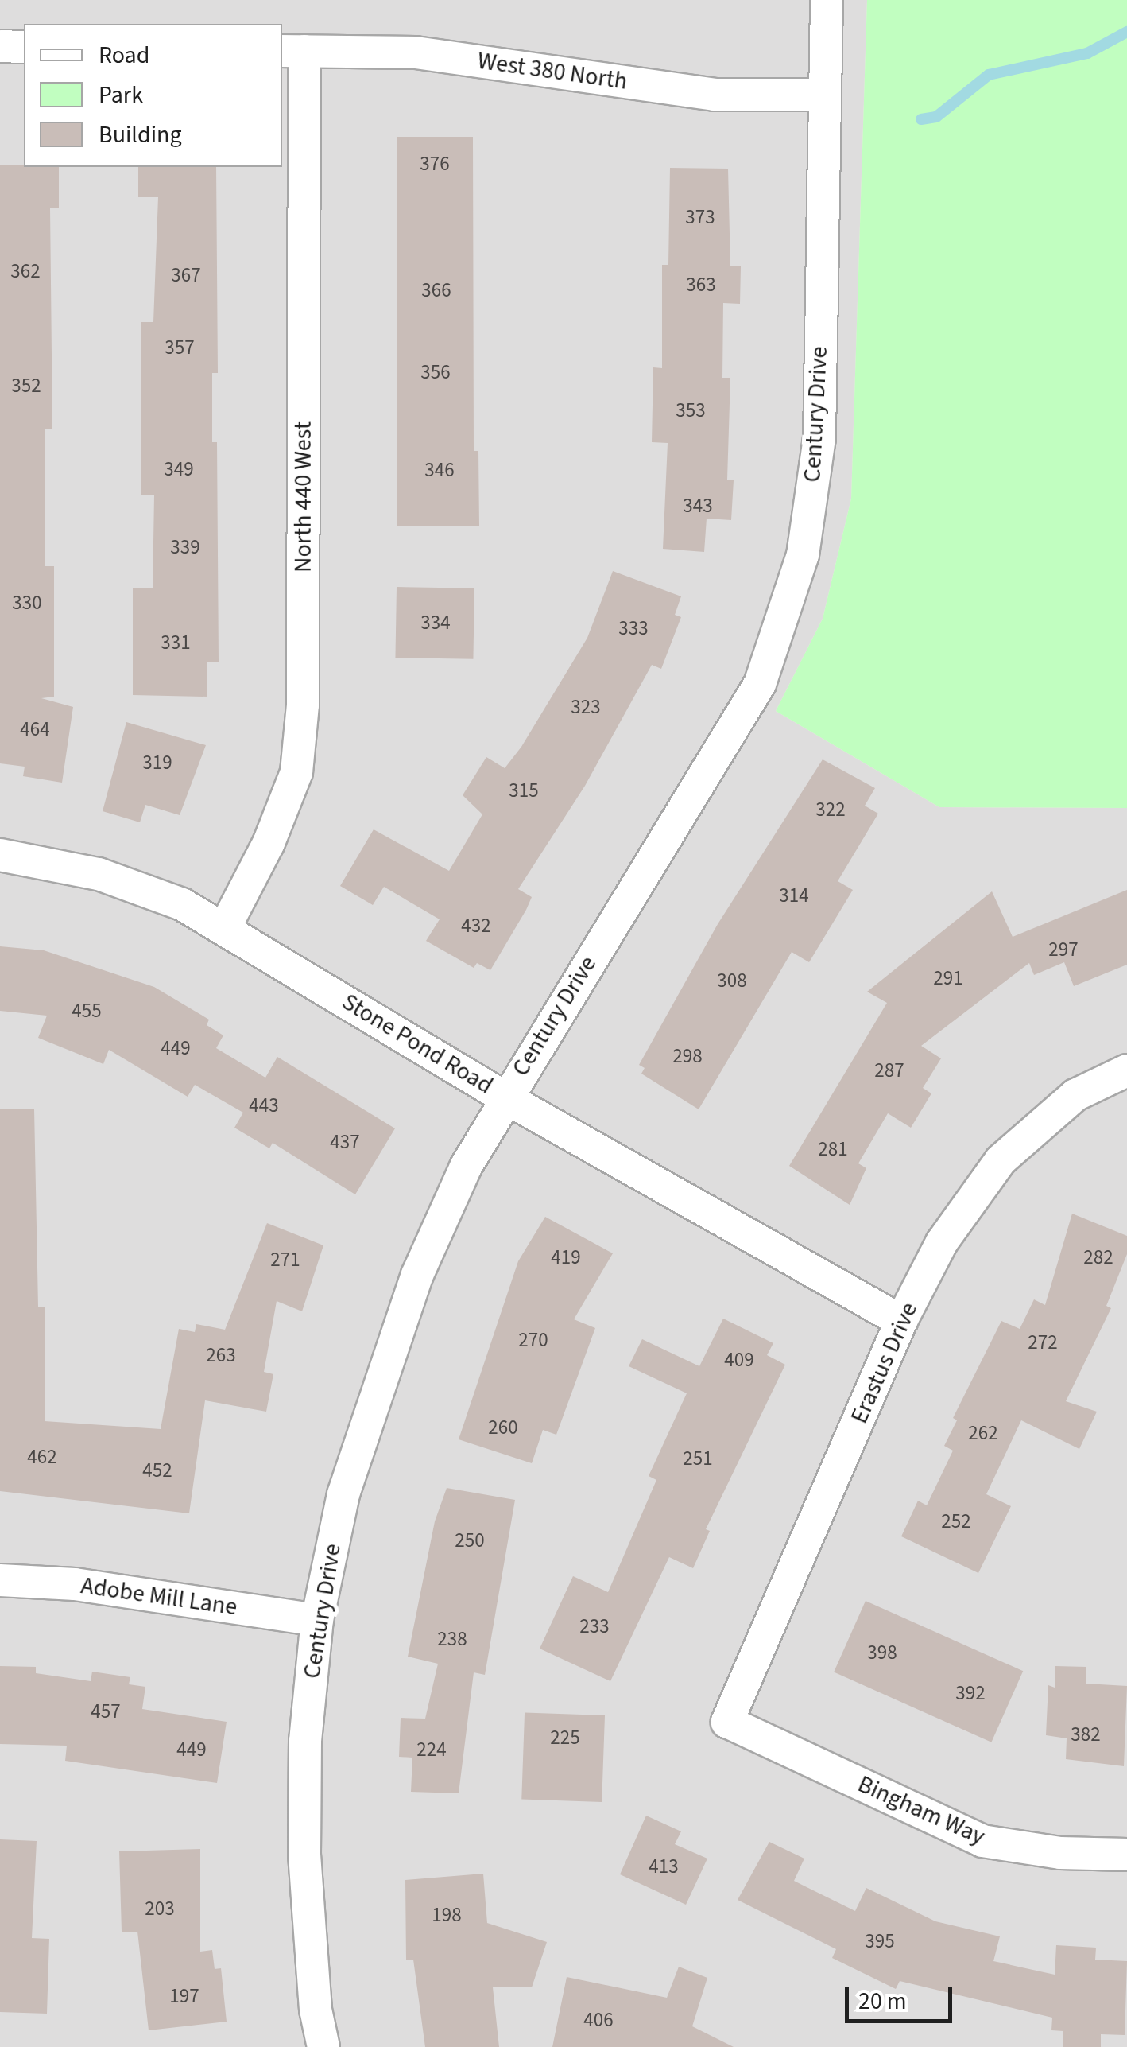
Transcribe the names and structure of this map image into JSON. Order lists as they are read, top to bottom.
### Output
{
  "streets": {
    "street": [
      "West 380 North",
      "Century Drive",
      "North 440 West",
      "Stone Pond Road",
      "Erastus Drive",
      "Adobe Mill Lane",
      "Bingham Way"
    ]
  },
  "crossings": [
    ["West 380 North", "Century Drive"],
    ["West 380 North", "North 440 West"],
    ["Century Drive", "Stone Pond Road"],
    ["Century Drive", "Adobe Mill Lane"],
    ["North 440 West", "Stone Pond Road"],
    ["Stone Pond Road", "Erastus Drive"],
    ["Erastus Drive", "Bingham Way"]
  ],
  "house_numbers": [
    "376",
    "373",
    "362",
    "367",
    "363",
    "366",
    "357",
    "356",
    "352",
    "353",
    "349",
    "346",
    "343",
    "339",
    "330",
    "334",
    "333",
    "331",
    "323",
    "464",
    "319",
    "315",
    "322",
    "314",
    "432",
    "297",
    "291",
    "308",
    "455",
    "449",
    "298",
    "287",
    "443",
    "437",
    "281",
    "419",
    "282",
    "271",
    "270",
    "272",
    "263",
    "409",
    "260",
    "262",
    "462",
    "251",
    "452",
    "252",
    "250",
    "233",
    "238",
    "398",
    "392",
    "457",
    "382",
    "225",
    "449",
    "224",
    "413",
    "203",
    "198",
    "395",
    "197",
    "406"
  ],
  "legend": ["Road", "Park", "Building"],
  "scale_bar": "20 m"
}
